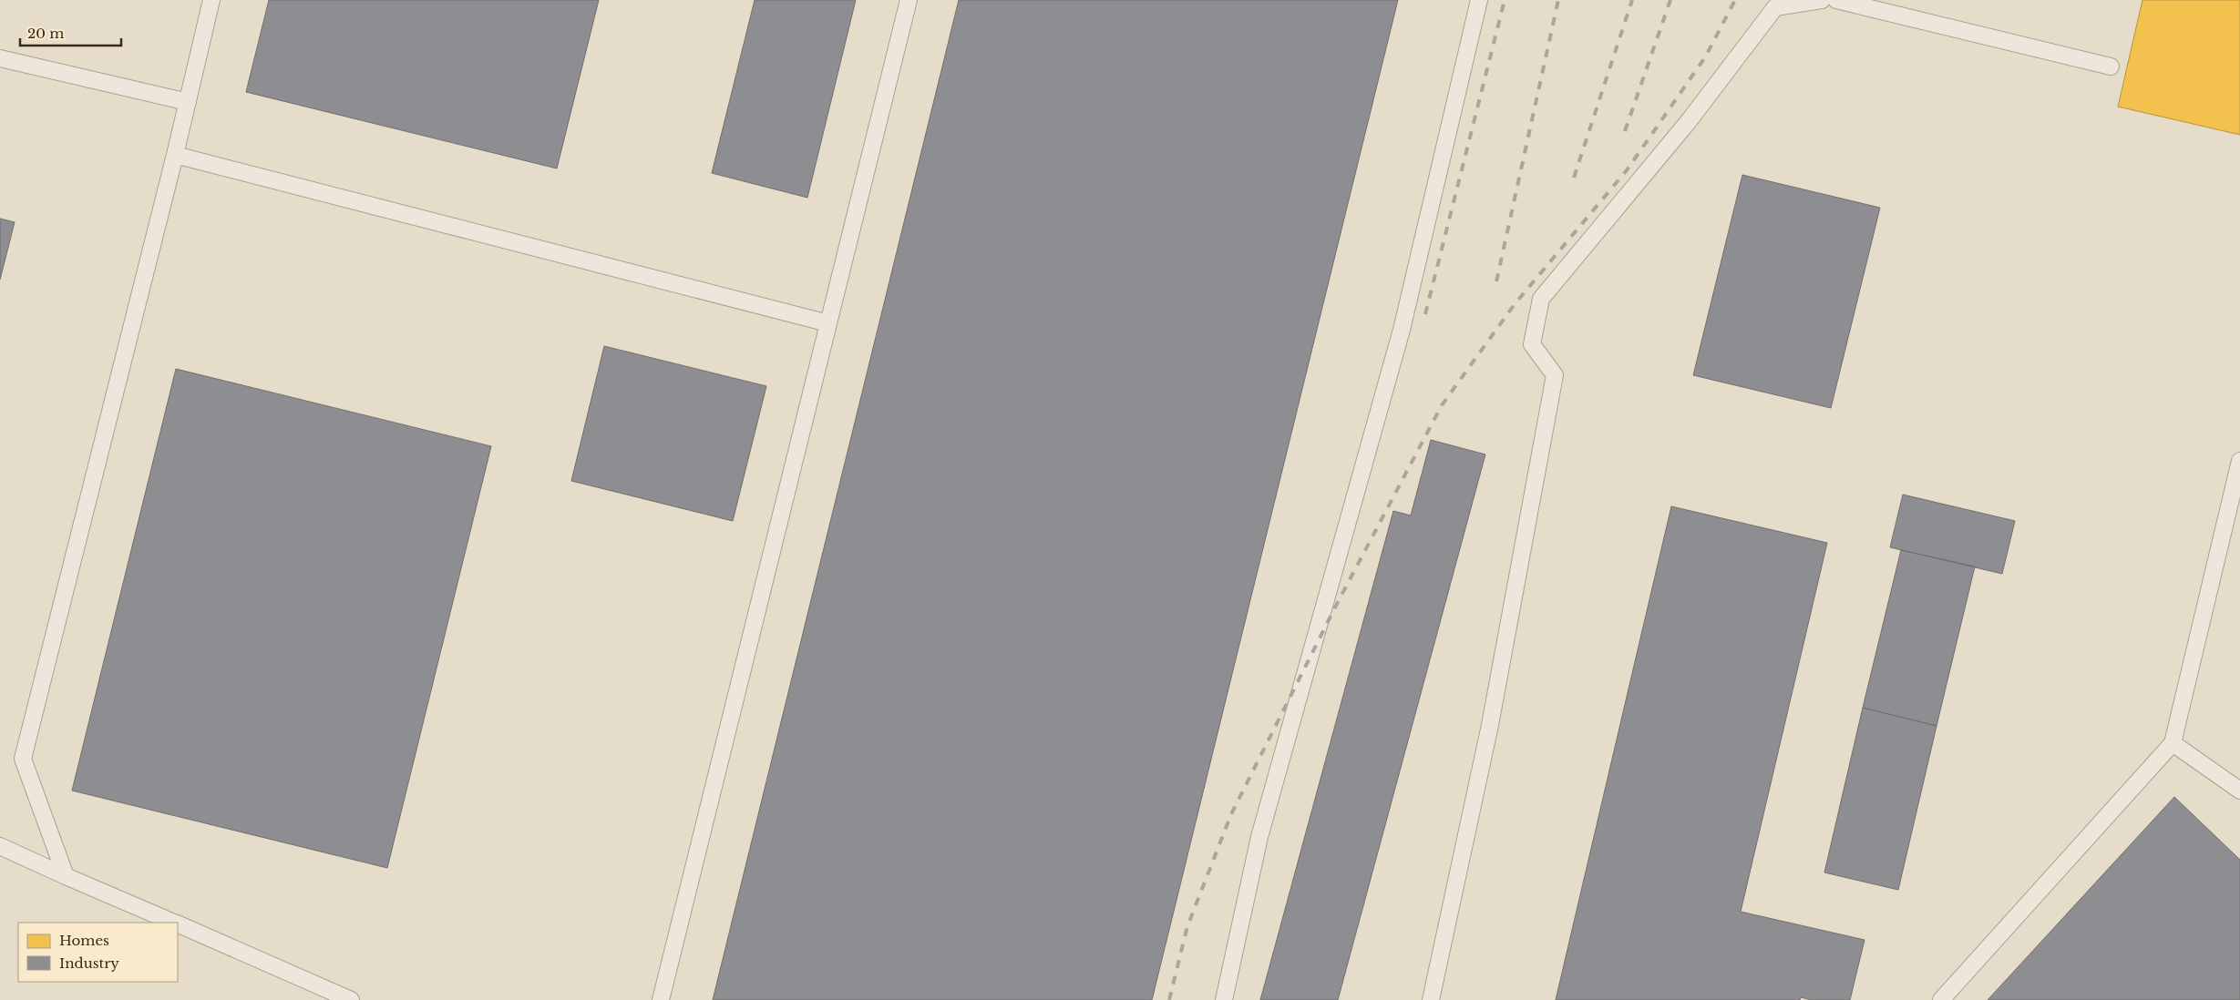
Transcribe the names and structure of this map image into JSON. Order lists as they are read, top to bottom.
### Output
{
  "legend": ["Homes", "Industry"],
  "scale_bar": "20 m"
}
